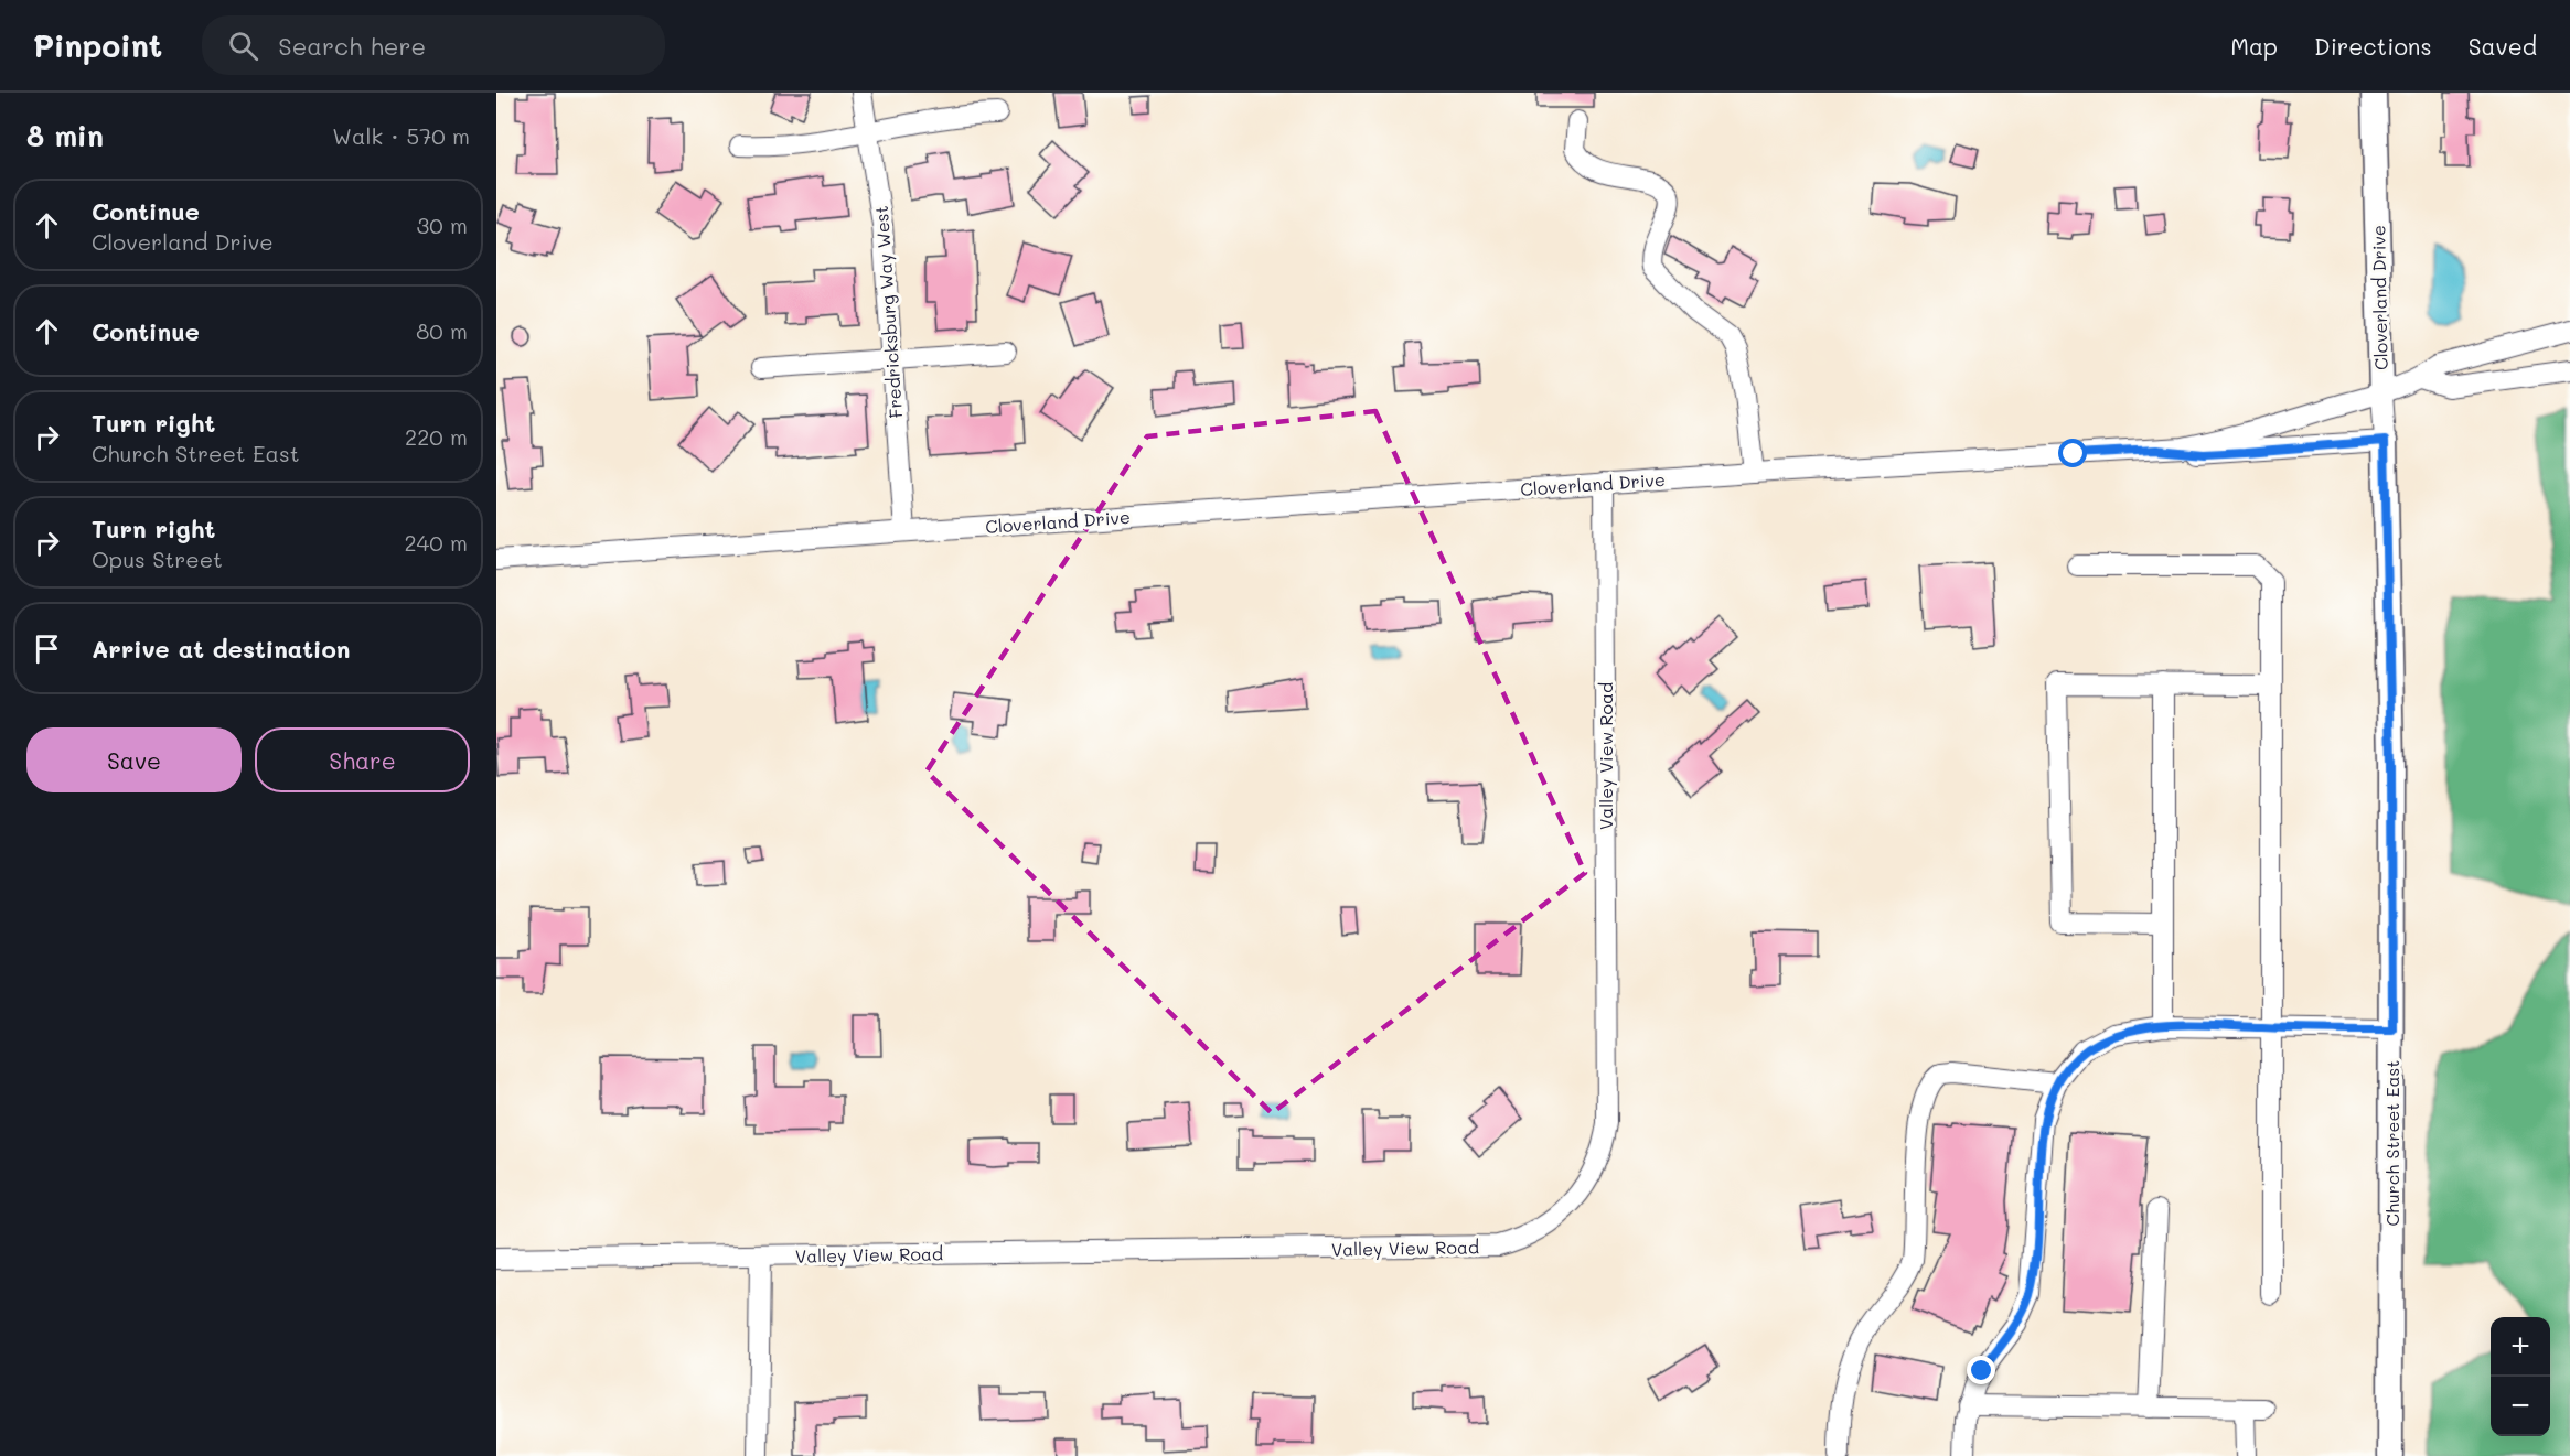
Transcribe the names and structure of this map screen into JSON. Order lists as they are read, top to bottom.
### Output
{
  "streets": {
    "main road": ["Cloverland Drive", "Church Street East"],
    "street": ["Fredricksburg Way West", "Valley View Road"]
  },
  "crossings": [
    ["Cloverland Drive", "Fredricksburg Way West"],
    ["Cloverland Drive", "Valley View Road"],
    ["Cloverland Drive", "Church Street East"]
  ],
  "page": {
    "header": "Pinpoint",
    "search": "Search here",
    "nav": ["Map", "Directions", "Saved"],
    "heading": ["8 min", "Walk · 570 m"],
    "list": [
      ["Continue", "Cloverland Drive", "30 m"],
      ["Continue", "80 m"],
      ["Turn right", "Church Street East", "220 m"],
      ["Turn right", "Opus Street", "240 m"],
      "Arrive at destination"
    ],
    "buttons": ["Save", "Share"],
    "map_buttons": ["+", "−"]
  }
}
